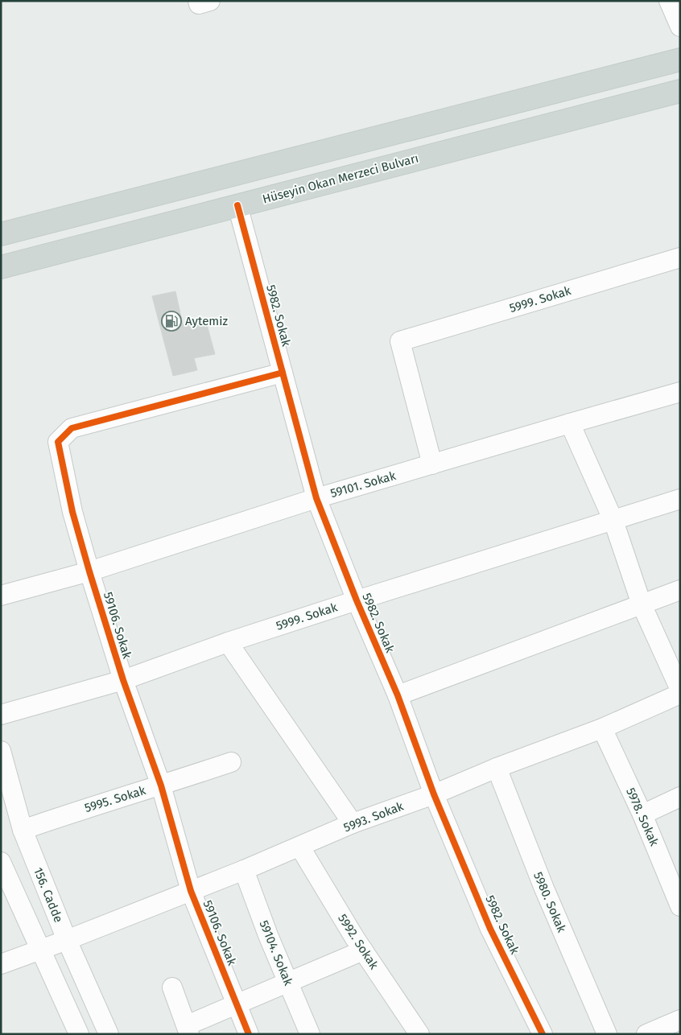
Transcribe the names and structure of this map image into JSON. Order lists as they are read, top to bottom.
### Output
{
  "streets": {
    "main road": ["Hüseyin Okan Merzeci Bulvarı"],
    "street": [
      "5999. Sokak",
      "5982. Sokak",
      "59101. Sokak",
      "59106. Sokak",
      "5995. Sokak",
      "5993. Sokak",
      "5978. Sokak",
      "156. Cadde",
      "5980. Sokak",
      "5992. Sokak",
      "59104. Sokak"
    ]
  },
  "crossings": [
    ["Hüseyin Okan Merzeci Bulvarı", "5982. Sokak"],
    ["5999. Sokak", "5982. Sokak"],
    ["5999. Sokak", "59101. Sokak"],
    ["5999. Sokak", "59106. Sokak"],
    ["5982. Sokak", "59101. Sokak"],
    ["5982. Sokak", "59106. Sokak"],
    ["5982. Sokak", "5993. Sokak"],
    ["59101. Sokak", "59106. Sokak"],
    ["59106. Sokak", "5995. Sokak"],
    ["59106. Sokak", "5993. Sokak"],
    ["5995. Sokak", "156. Cadde"],
    ["5993. Sokak", "5978. Sokak"],
    ["5993. Sokak", "156. Cadde"],
    ["5993. Sokak", "5980. Sokak"],
    ["5993. Sokak", "5992. Sokak"],
    ["5993. Sokak", "59104. Sokak"]
  ],
  "places": {
    "fuel station": ["Aytemiz"]
  }
}
